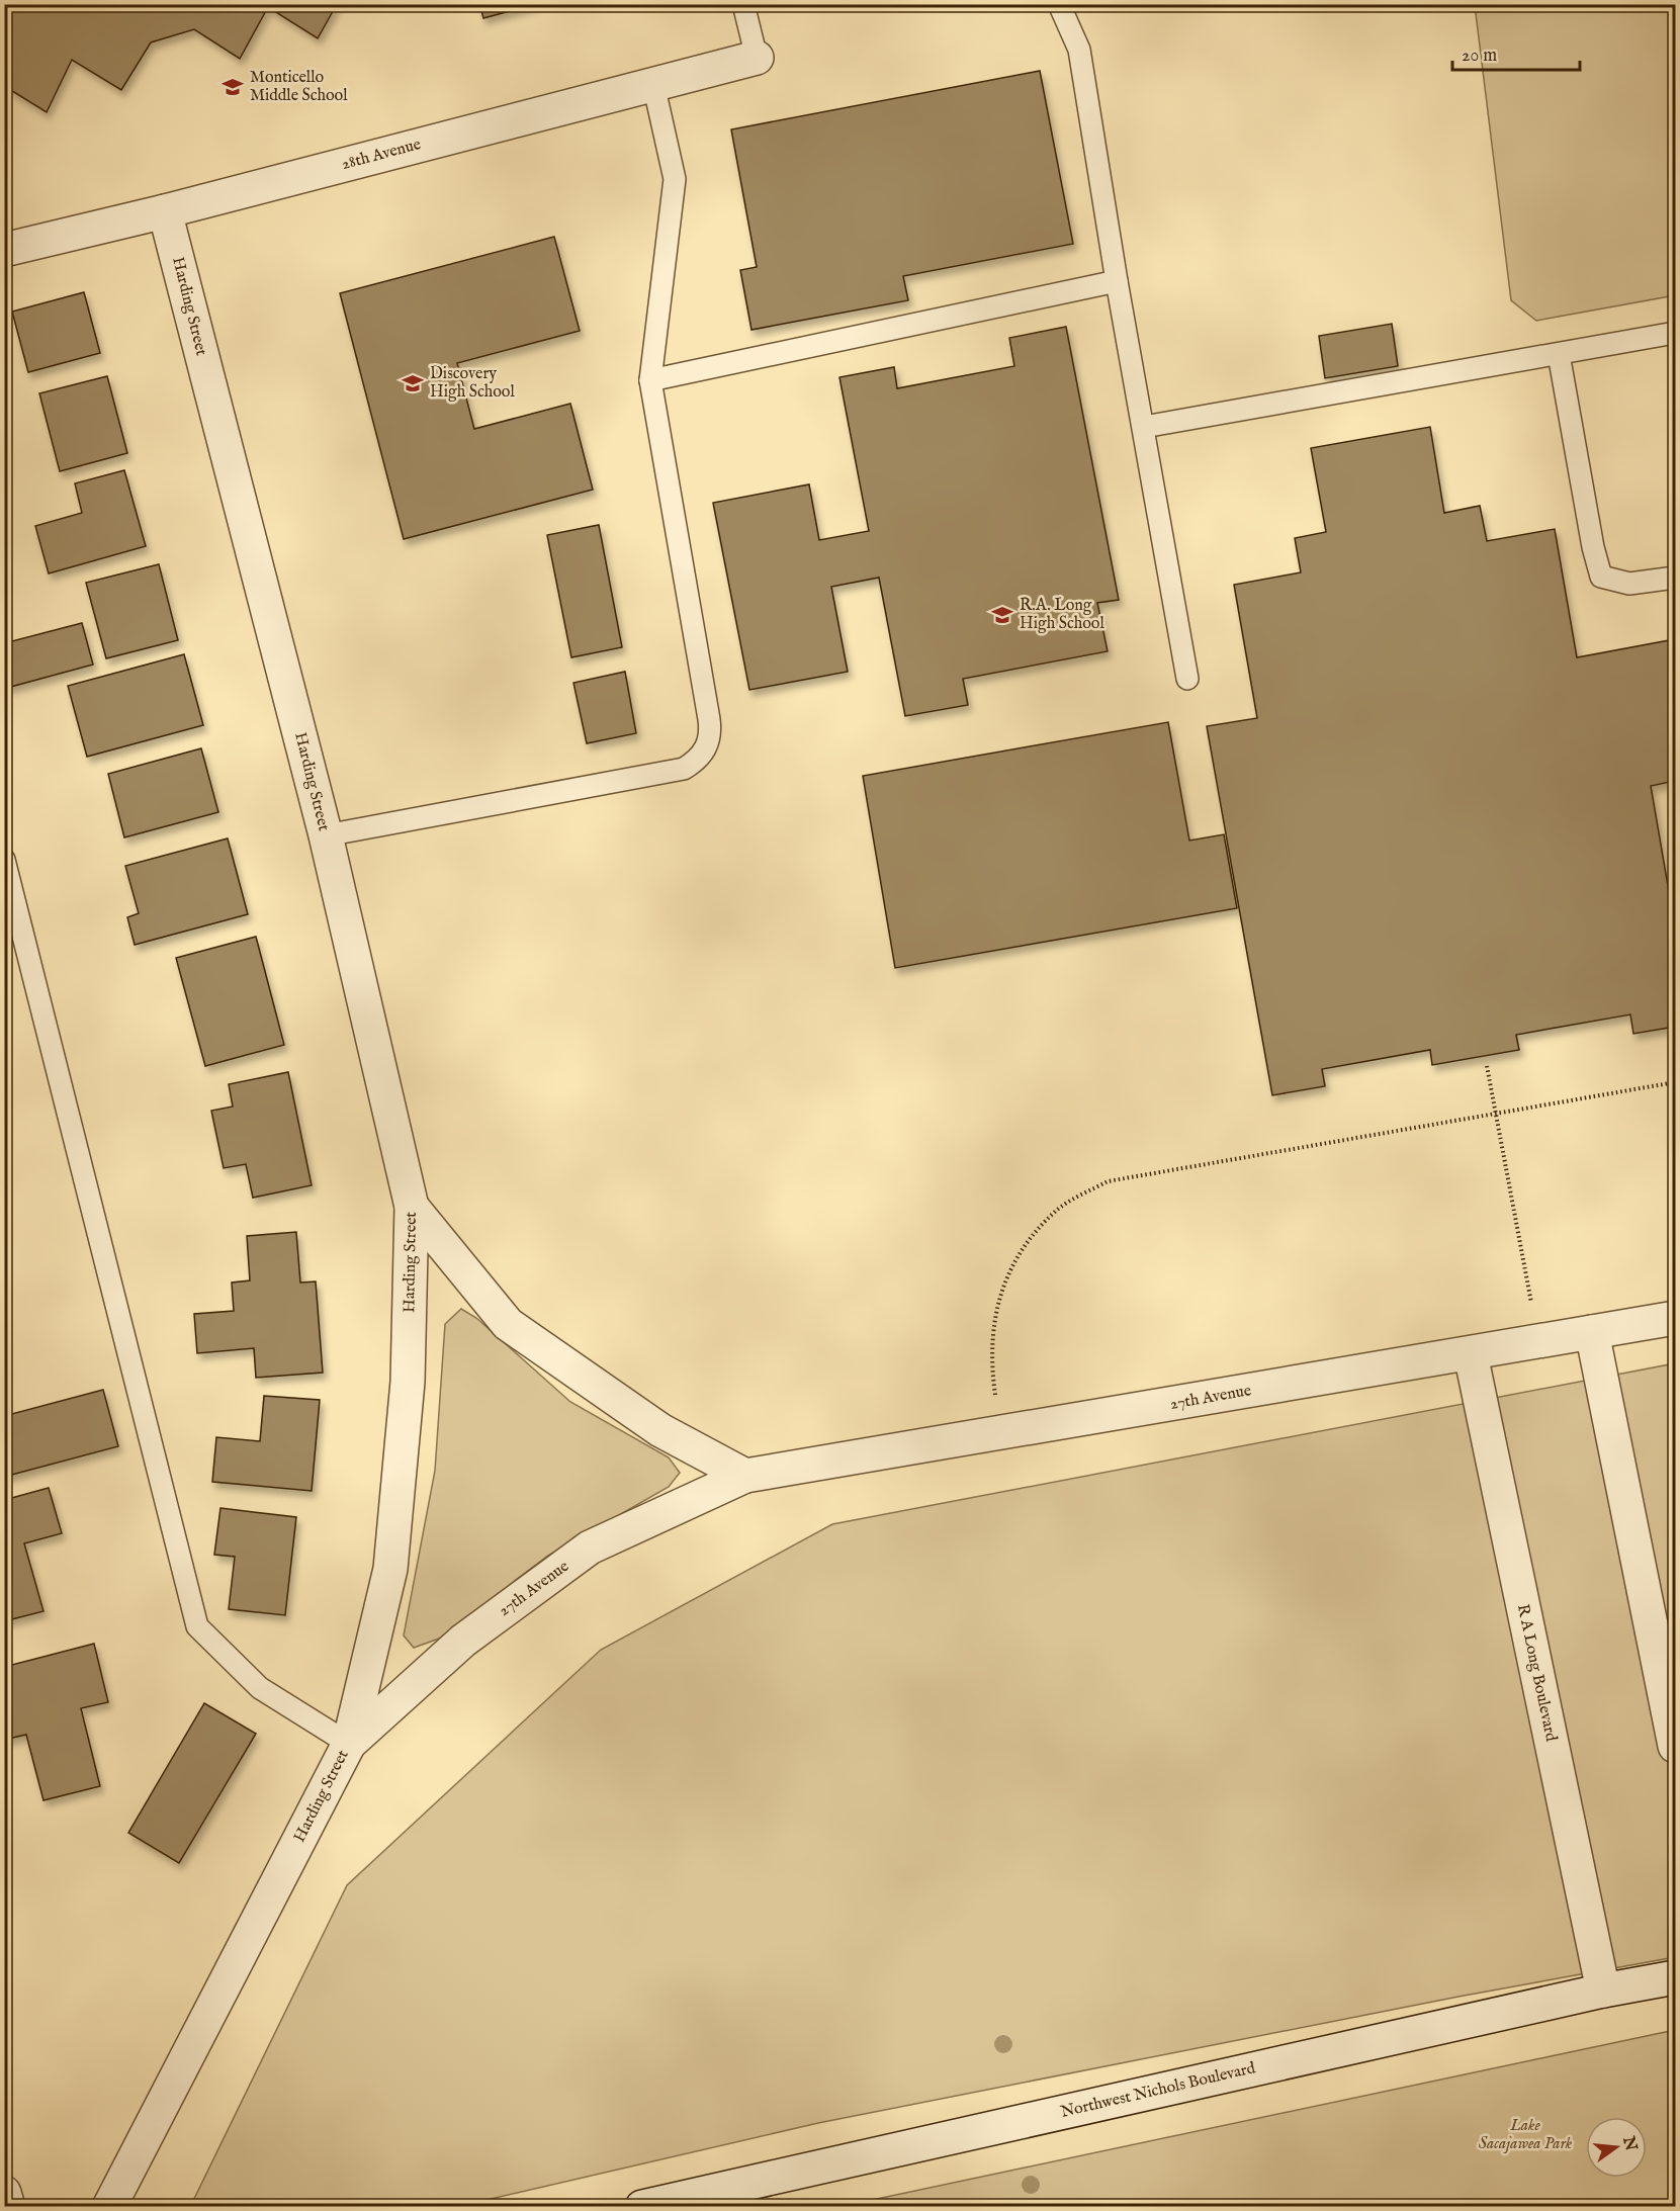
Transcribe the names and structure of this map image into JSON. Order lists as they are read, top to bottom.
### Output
{
  "streets": {
    "street": [
      "28th Avenue",
      "Harding Street",
      "27th Avenue",
      "R A Long Boulevard",
      "Northwest Nichols Boulevard"
    ]
  },
  "crossings": [
    ["28th Avenue", "Harding Street"],
    ["Harding Street", "27th Avenue"],
    ["27th Avenue", "R A Long Boulevard"],
    ["R A Long Boulevard", "Northwest Nichols Boulevard"]
  ],
  "parks": ["Lake Sacajawea Park"],
  "places": {
    "school or university": ["Monticello Middle School", "Discovery High School", "R.A. Long High School"]
  },
  "scale_bar": "20 m",
  "north": "right"
}
